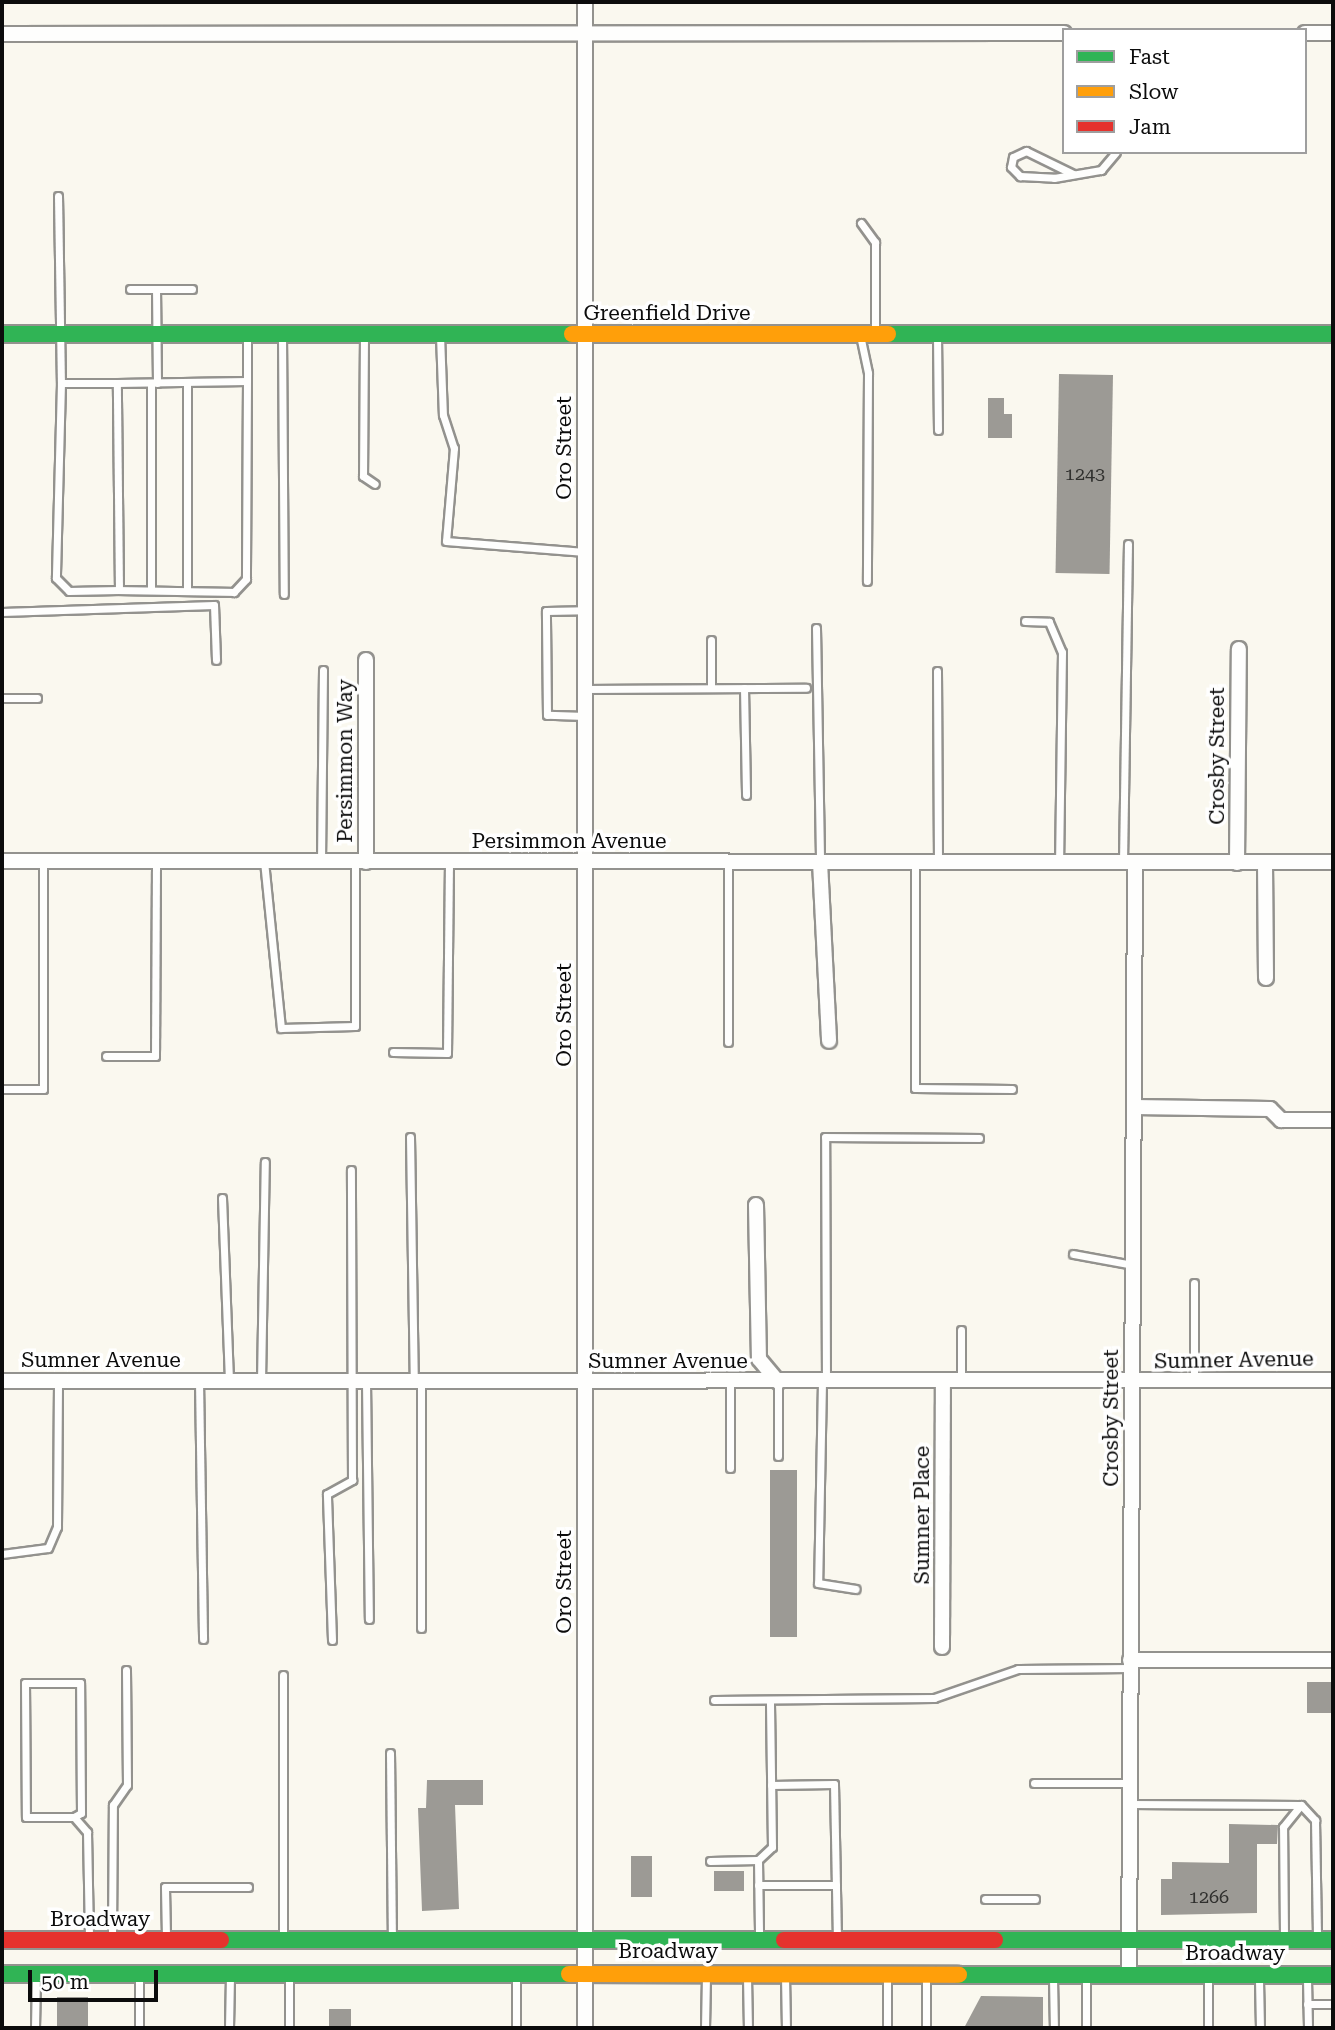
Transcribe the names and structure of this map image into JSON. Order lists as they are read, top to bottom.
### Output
{
  "streets": {
    "main road": ["Greenfield Drive", "Broadway"],
    "street": [
      "Oro Street",
      "Crosby Street",
      "Persimmon Way",
      "Persimmon Avenue",
      "Sumner Avenue",
      "Sumner Place"
    ]
  },
  "crossings": [
    ["Greenfield Drive", "Oro Street"],
    ["Oro Street", "Persimmon Avenue"],
    ["Oro Street", "Sumner Avenue"],
    ["Oro Street", "Broadway"],
    ["Crosby Street", "Persimmon Avenue"],
    ["Crosby Street", "Sumner Avenue"],
    ["Crosby Street", "Broadway"],
    ["Persimmon Way", "Persimmon Avenue"],
    ["Sumner Avenue", "Sumner Place"]
  ],
  "house_numbers": ["1243", "1266"],
  "legend": ["Fast", "Slow", "Jam"],
  "scale_bar": "50 m"
}
